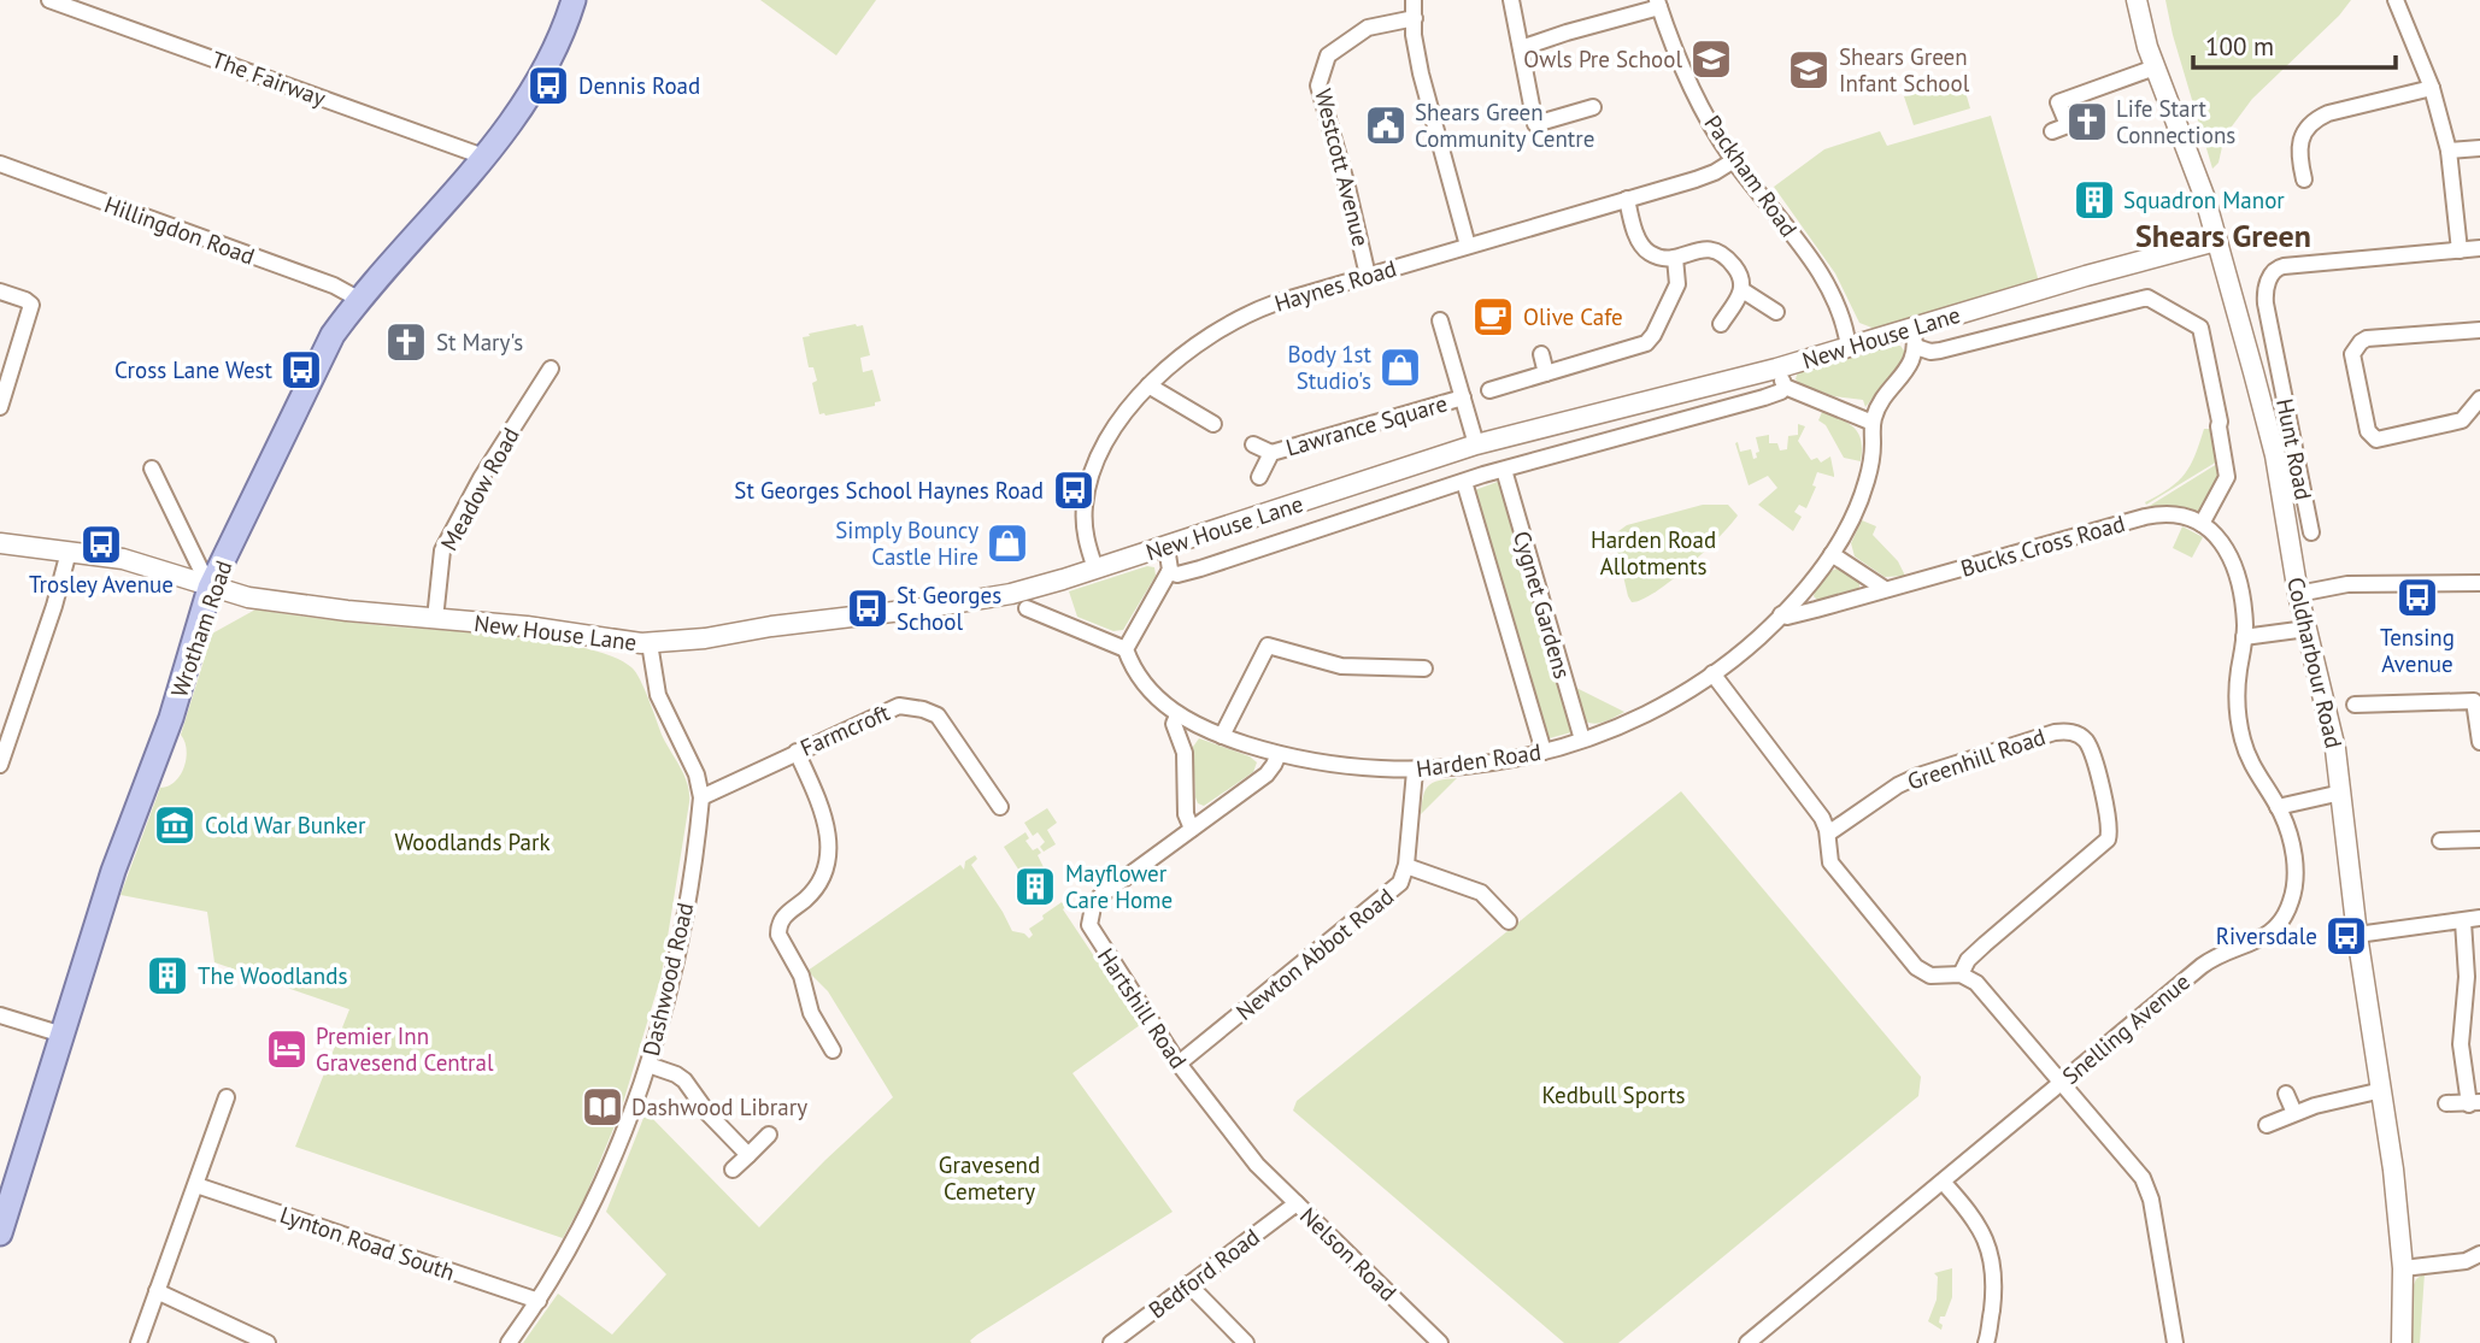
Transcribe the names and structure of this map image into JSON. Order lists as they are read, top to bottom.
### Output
{
  "streets": {
    "main road": ["Wrotham Road"],
    "street": [
      "The Fairway",
      "Westcott Avenue",
      "Packham Road",
      "Hillingdon Road",
      "Haynes Road",
      "New House Lane",
      "Lawrance Square",
      "Hunt Road",
      "Meadow Road",
      "Bucks Cross Road",
      "Cygnet Gardens",
      "Coldharbour Road",
      "Farmcroft",
      "Greenhill Road",
      "Harden Road",
      "Newton Abbot Road",
      "Dashwood Road",
      "Hartshill Road",
      "Snelling Avenue",
      "Lynton Road South",
      "Nelson Road",
      "Bedford Road"
    ]
  },
  "crossings": [
    ["The Fairway", "Wrotham Road"],
    ["Westcott Avenue", "Haynes Road"],
    ["Packham Road", "Haynes Road"],
    ["Packham Road", "New House Lane"],
    ["Hillingdon Road", "Wrotham Road"],
    ["Haynes Road", "New House Lane"],
    ["New House Lane", "Lawrance Square"],
    ["New House Lane", "Meadow Road"],
    ["New House Lane", "Bucks Cross Road"],
    ["New House Lane", "Cygnet Gardens"],
    ["New House Lane", "Wrotham Road"],
    ["New House Lane", "Coldharbour Road"],
    ["New House Lane", "Harden Road"],
    ["New House Lane", "Dashwood Road"],
    ["Hunt Road", "Coldharbour Road"],
    ["Bucks Cross Road", "Harden Road"],
    ["Cygnet Gardens", "Harden Road"],
    ["Farmcroft", "Dashwood Road"],
    ["Harden Road", "Newton Abbot Road"],
    ["Harden Road", "Hartshill Road"],
    ["Newton Abbot Road", "Hartshill Road"],
    ["Dashwood Road", "Lynton Road South"],
    ["Hartshill Road", "Nelson Road"],
    ["Nelson Road", "Bedford Road"]
  ],
  "districts": ["Shears Green"],
  "parks": [
    "Harden Road Allotments",
    "Woodlands Park",
    "Kedbull Sports",
    "Gravesend Cemetery"
  ],
  "places": {
    "school or university": ["Owls Pre School", "Shears Green Infant School"],
    "bus stop": [
      "Dennis Road",
      "Cross Lane West",
      "St Georges School Haynes Road",
      "Trosley Avenue",
      "Tensing Avenue",
      "St Georges School",
      "Riversdale"
    ],
    "church": ["Life Start Connections", "St Mary's"],
    "public building": ["Shears Green Community Centre"],
    "building": ["Squadron Manor", "Mayflower Care Home", "The Woodlands"],
    "cafe": ["Olive Cafe"],
    "shop": ["Body 1st Studio's", "Simply Bouncy Castle Hire"],
    "museum": ["Cold War Bunker"],
    "hotel": ["Premier Inn Gravesend Central"],
    "library": ["Dashwood Library"]
  },
  "scale_bar": "100 m"
}
